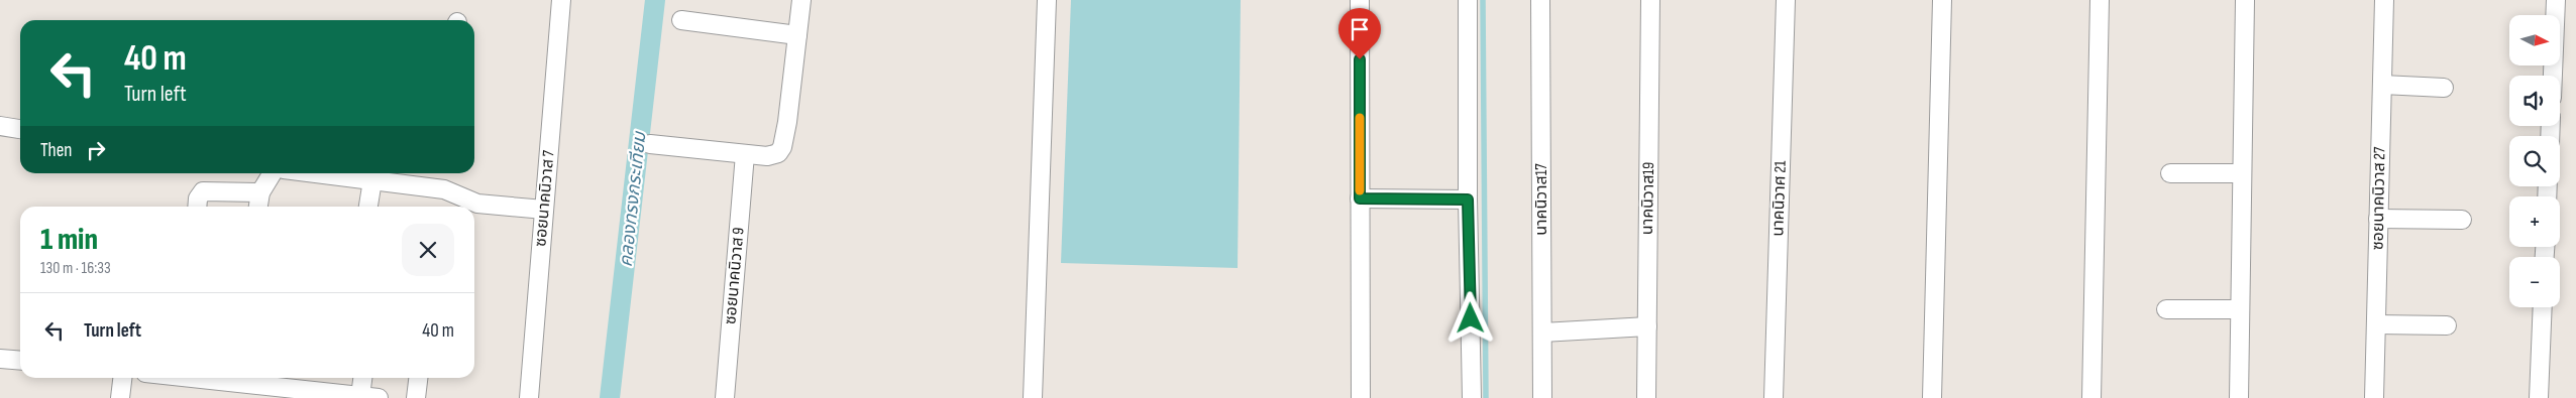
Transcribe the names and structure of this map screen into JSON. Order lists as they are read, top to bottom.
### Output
{
  "streets": {
    "street": [
      "ซอยนาคนิวาส 7",
      "นาคนิวาส19",
      "นาคนิวาศ 21",
      "ซอยนาคนิวาส 27",
      "นาคนิวาส17",
      "ซอยนาคนิวาส 9"
    ]
  },
  "water": ["คลองทรงกระเทียม"],
  "north": "right",
  "page": {
    "map_buttons": ["+", "−"],
    "turn": ["40 m", "Turn left"],
    "then": "Then",
    "heading": ["1 min", "130 m · 16:33"],
    "list": [
      {
        "name": "Turn left",
        "value": "40 m"
      }
    ]
  }
}
